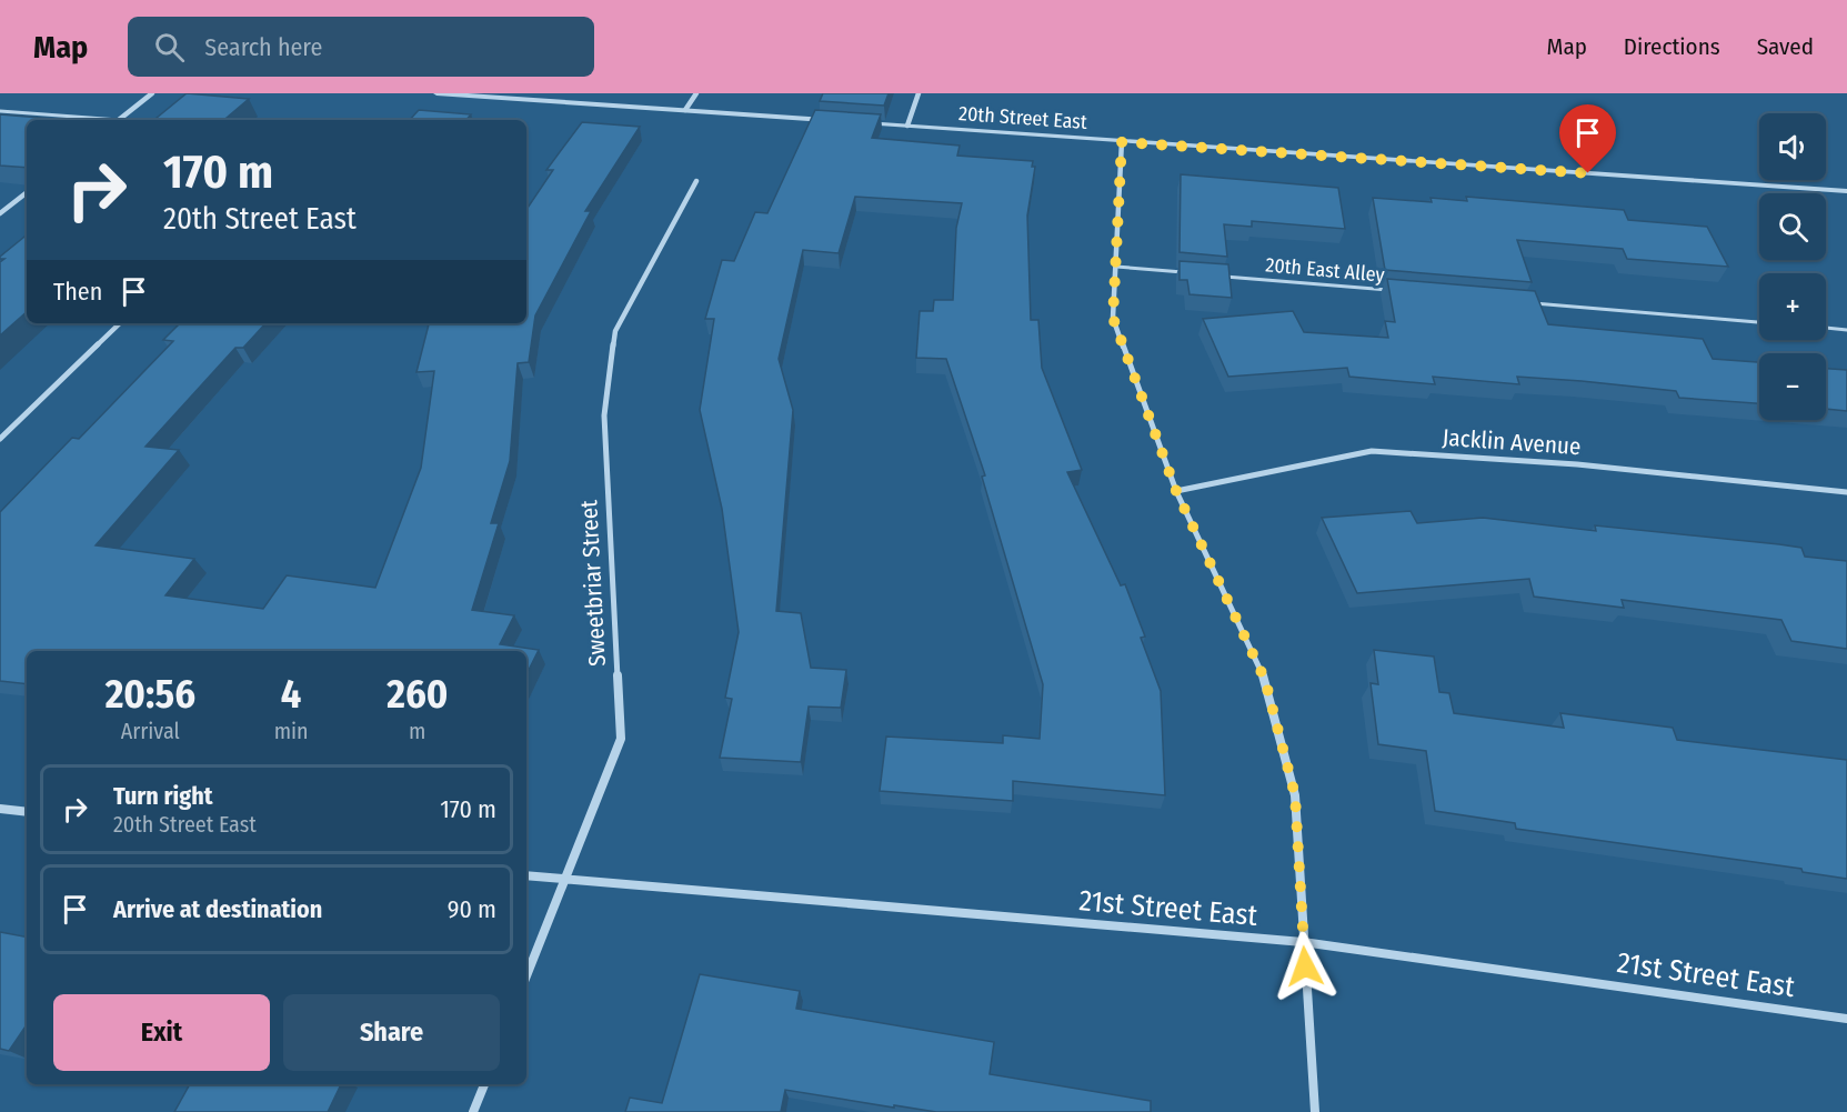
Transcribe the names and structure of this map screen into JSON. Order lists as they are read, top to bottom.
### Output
{
  "streets": {
    "street": [
      "20th Street East",
      "Jacklin Avenue",
      "Sweetbriar Street",
      "21st Street East"
    ],
    "lane": ["20th East Alley"]
  },
  "crossings": [
    ["Sweetbriar Street", "21st Street East"]
  ],
  "page": {
    "header": "Map",
    "search": "Search here",
    "nav": ["Map", "Directions", "Saved"],
    "map_buttons": ["+", "−"],
    "turn": ["170 m", "20th Street East"],
    "then": "Then",
    "eta": [
      "20:56",
      "Arrival",
      "4",
      "min",
      "260",
      "m"
    ],
    "list": [
      {
        "name": "Turn right",
        "note": "20th Street East",
        "value": "170 m"
      },
      {
        "name": "Arrive at destination",
        "value": "90 m"
      }
    ],
    "buttons": ["Exit", "Share"]
  }
}
